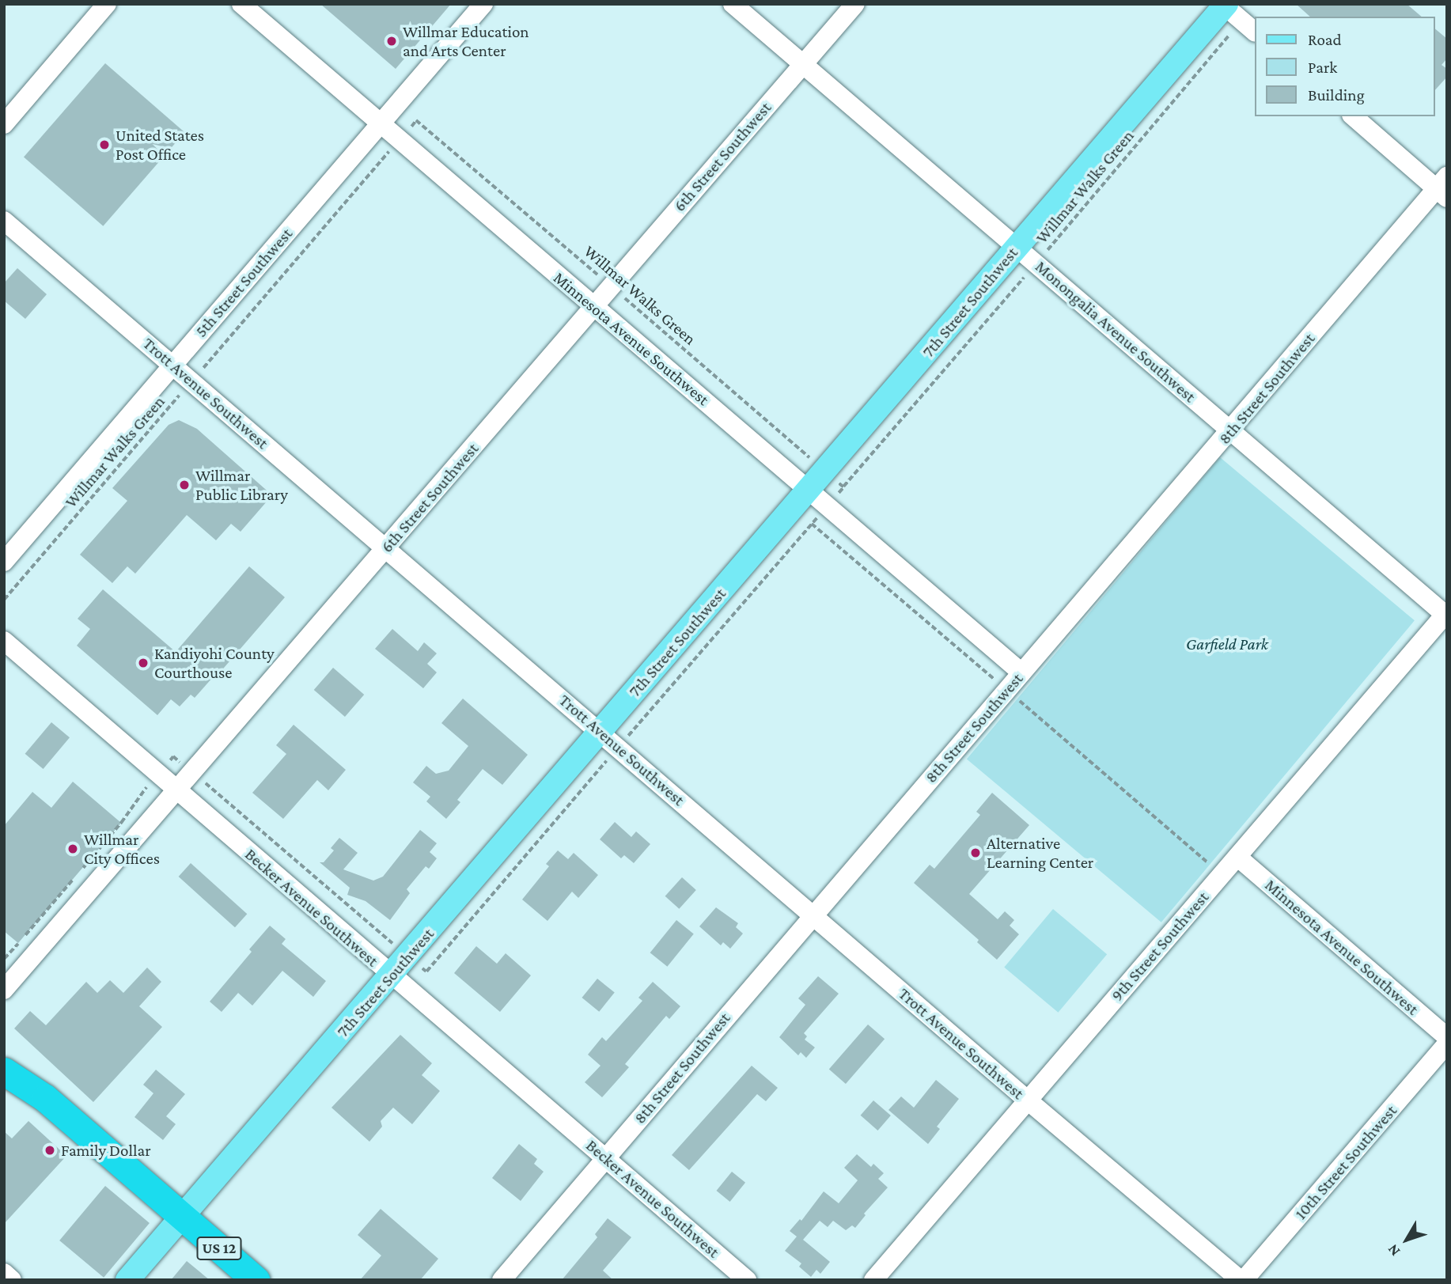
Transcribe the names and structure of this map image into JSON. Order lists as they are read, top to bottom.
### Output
{
  "streets": {
    "highway": ["US 12"],
    "main road": ["7th Street Southwest"],
    "street": [
      "6th Street Southwest",
      "5th Street Southwest",
      "Monongalia Avenue Southwest",
      "Minnesota Avenue Southwest",
      "8th Street Southwest",
      "Trott Avenue Southwest",
      "Becker Avenue Southwest",
      "9th Street Southwest",
      "10th Street Southwest"
    ],
    "path": ["Willmar Walks Green"]
  },
  "crossings": [
    ["6th Street Southwest", "Willmar Walks Green"],
    ["6th Street Southwest", "Monongalia Avenue Southwest"],
    ["6th Street Southwest", "Minnesota Avenue Southwest"],
    ["6th Street Southwest", "Trott Avenue Southwest"],
    ["6th Street Southwest", "Becker Avenue Southwest"],
    ["Willmar Walks Green", "7th Street Southwest"],
    ["Willmar Walks Green", "Monongalia Avenue Southwest"],
    ["Willmar Walks Green", "Minnesota Avenue Southwest"],
    ["Willmar Walks Green", "Trott Avenue Southwest"],
    ["5th Street Southwest", "Minnesota Avenue Southwest"],
    ["5th Street Southwest", "Trott Avenue Southwest"],
    ["7th Street Southwest", "Monongalia Avenue Southwest"],
    ["7th Street Southwest", "Minnesota Avenue Southwest"],
    ["7th Street Southwest", "Trott Avenue Southwest"],
    ["7th Street Southwest", "Becker Avenue Southwest"],
    ["7th Street Southwest", "US 12"],
    ["Monongalia Avenue Southwest", "8th Street Southwest"],
    ["Monongalia Avenue Southwest", "9th Street Southwest"],
    ["Minnesota Avenue Southwest", "8th Street Southwest"],
    ["Minnesota Avenue Southwest", "9th Street Southwest"],
    ["8th Street Southwest", "Trott Avenue Southwest"],
    ["8th Street Southwest", "Becker Avenue Southwest"],
    ["Trott Avenue Southwest", "9th Street Southwest"],
    ["Trott Avenue Southwest", "10th Street Southwest"]
  ],
  "parks": ["Garfield Park"],
  "places": [
    "Willmar Education and Arts Center",
    "United States Post Office",
    "Willmar Public Library",
    "Kandiyohi County Courthouse",
    "Willmar City Offices",
    "Alternative Learning Center",
    "Family Dollar"
  ],
  "legend": ["Road", "Park", "Building"],
  "north": "bottom left"
}
